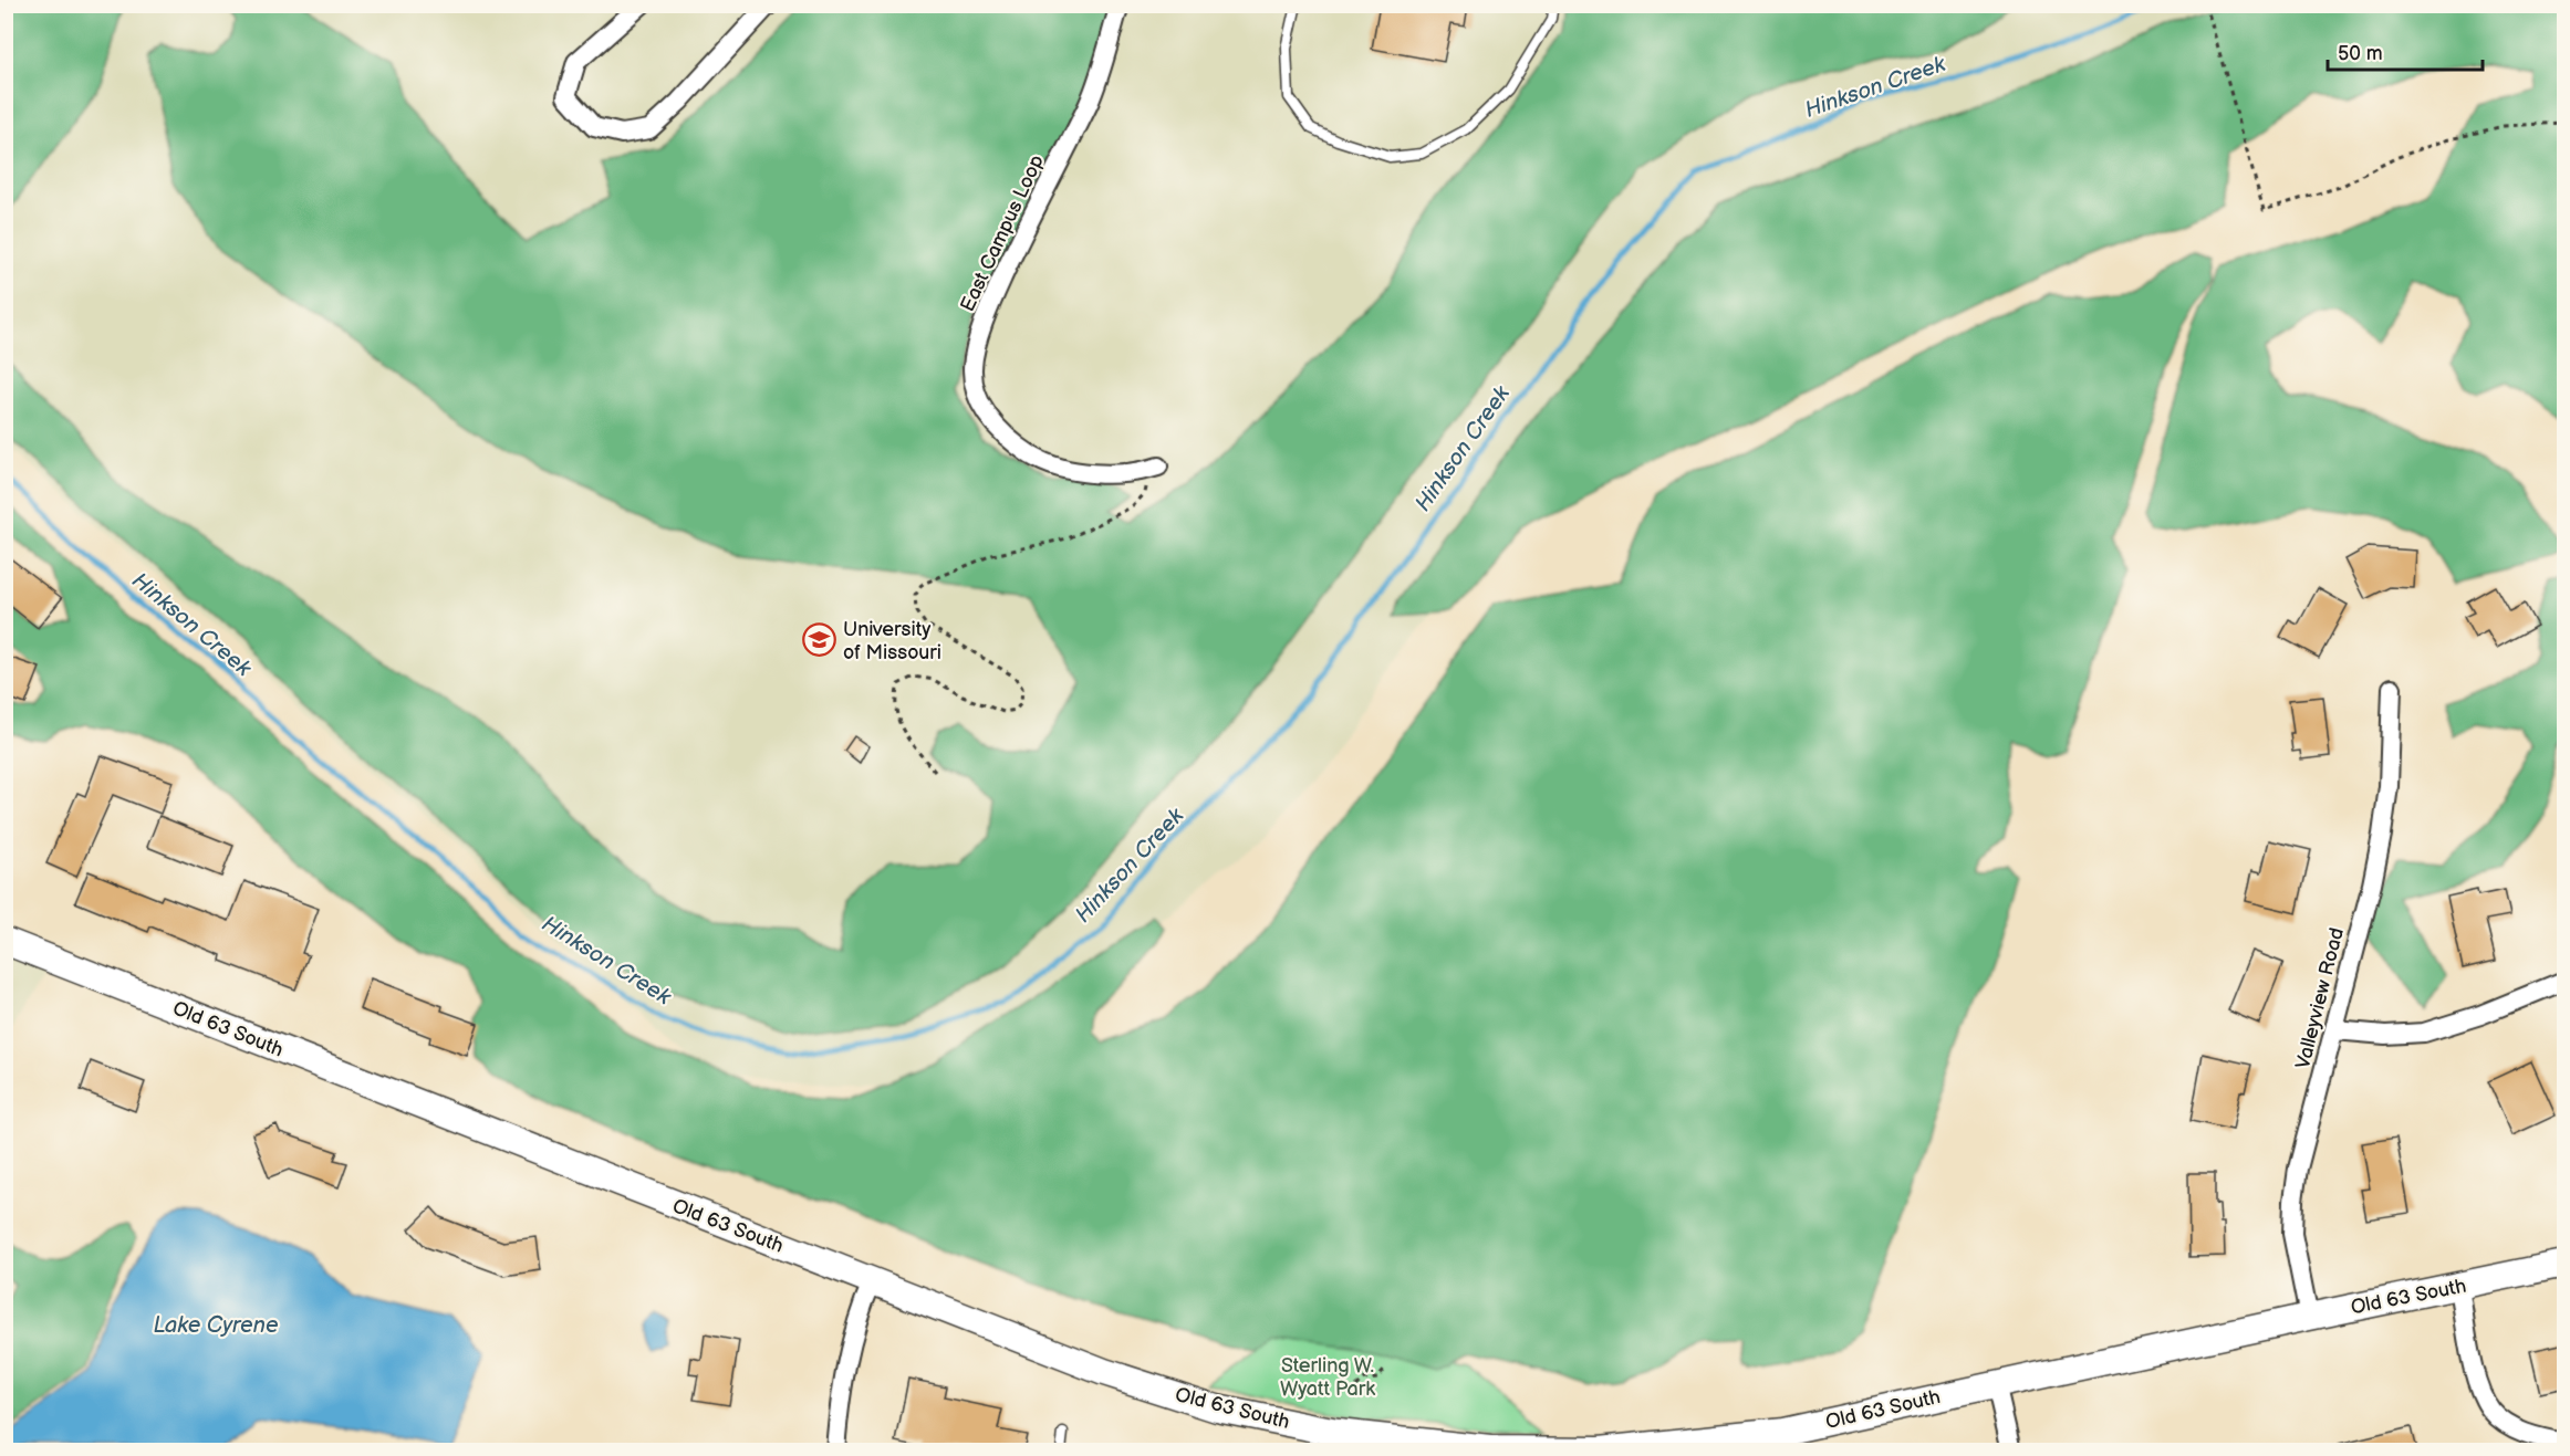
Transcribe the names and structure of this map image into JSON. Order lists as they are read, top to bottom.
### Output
{
  "streets": {
    "main road": ["Old 63 South"],
    "street": ["East Campus Loop", "Valleyview Road"]
  },
  "crossings": [
    ["Valleyview Road", "Old 63 South"]
  ],
  "water": ["Hinkson Creek", "Lake Cyrene"],
  "parks": ["Sterling W. Wyatt Park"],
  "places": {
    "school or university": ["University of Missouri"]
  },
  "scale_bar": "50 m"
}
